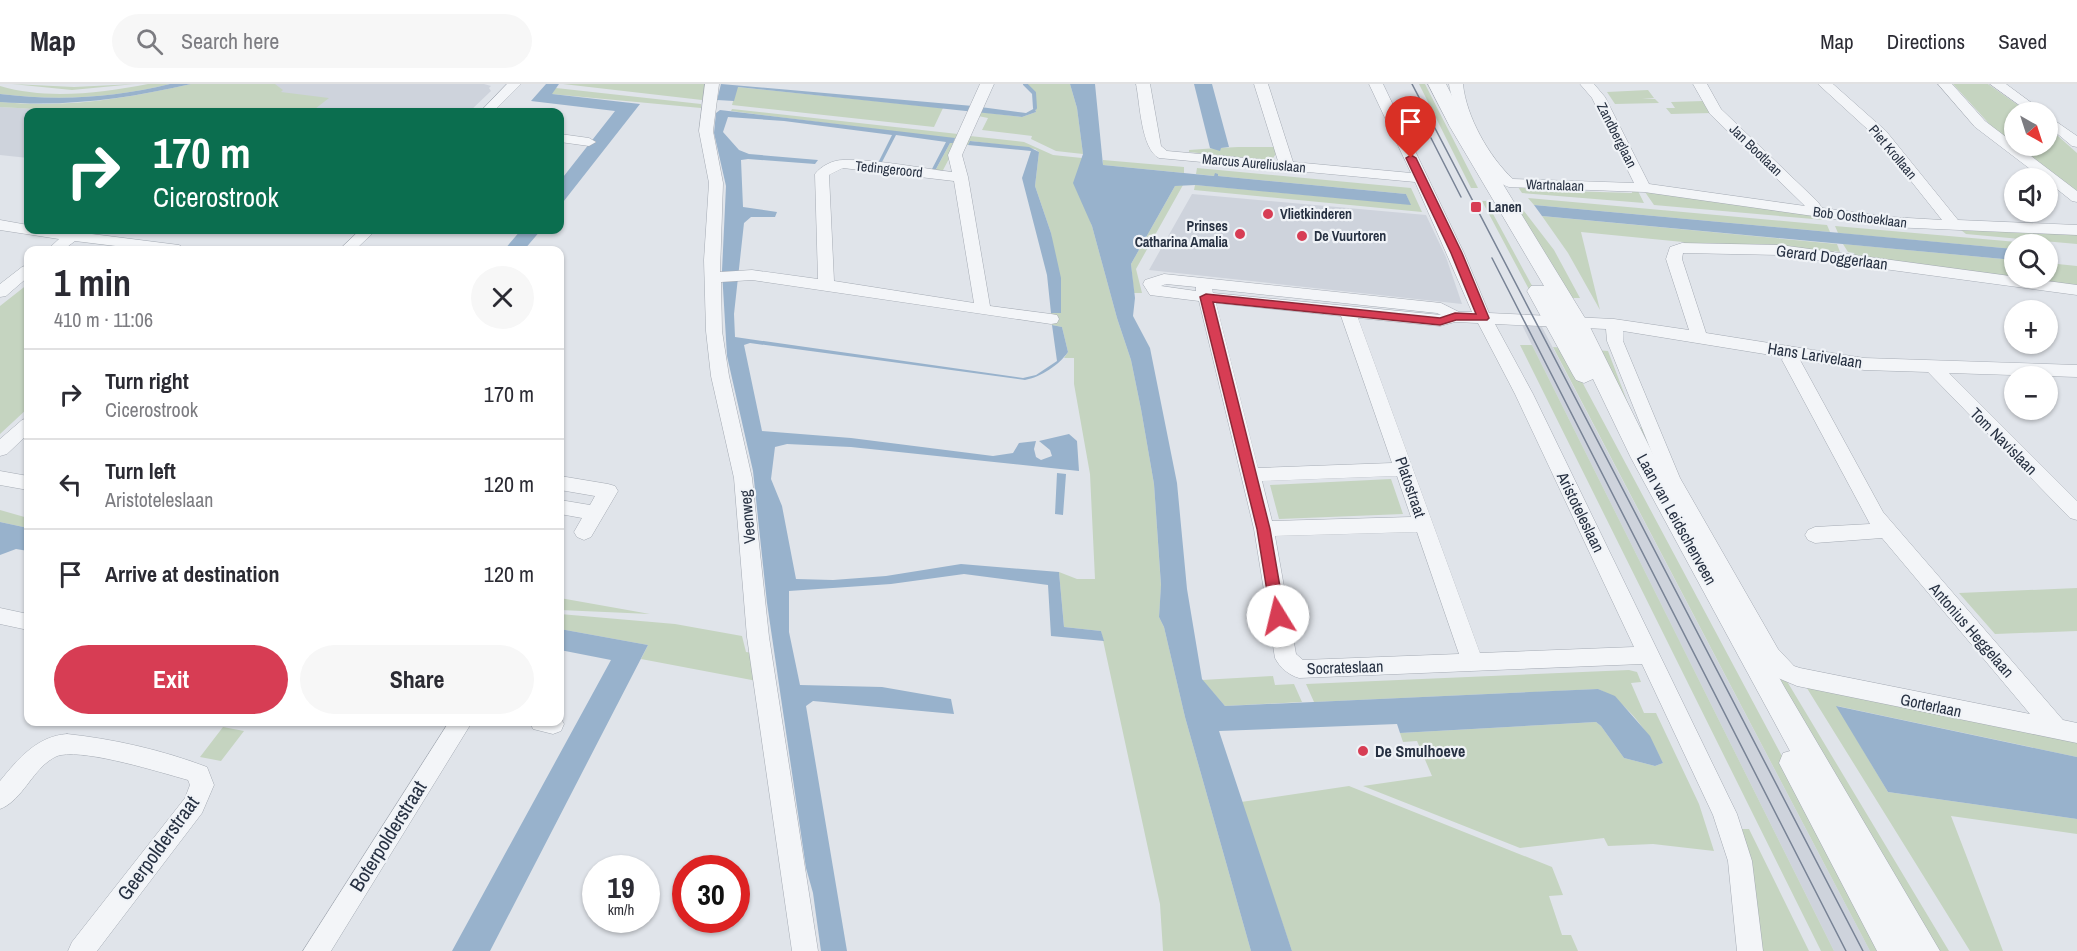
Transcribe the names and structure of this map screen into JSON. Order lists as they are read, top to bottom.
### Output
{
  "streets": {
    "street": [
      "Zandberglaan",
      "Jan Bootlaan",
      "Piet Krollaan",
      "Marcus Aureliuslaan",
      "Tedingeroord",
      "Wartnalaan",
      "Bob Oosthoeklaan",
      "Gerard Doggerlaan",
      "Hans Larivelaan",
      "Tom Navislaan",
      "Platostraat",
      "Aristoteleslaan",
      "Veenweg",
      "Laan van Leidschenveen",
      "Antonius Heggelaan",
      "Socrateslaan",
      "Gorterlaan",
      "Boterpolderstraat",
      "Geerpolderstraat"
    ]
  },
  "crossings": [
    ["Zandberglaan", "Wartnalaan"],
    ["Zandberglaan", "Bob Oosthoeklaan"],
    ["Jan Bootlaan", "Bob Oosthoeklaan"],
    ["Piet Krollaan", "Bob Oosthoeklaan"],
    ["Marcus Aureliuslaan", "Aristoteleslaan"],
    ["Wartnalaan", "Bob Oosthoeklaan"],
    ["Gerard Doggerlaan", "Hans Larivelaan"],
    ["Hans Larivelaan", "Tom Navislaan"],
    ["Hans Larivelaan", "Aristoteleslaan"],
    ["Hans Larivelaan", "Laan van Leidschenveen"],
    ["Hans Larivelaan", "Antonius Heggelaan"],
    ["Hans Larivelaan", "Gorterlaan"],
    ["Platostraat", "Socrateslaan"],
    ["Aristoteleslaan", "Socrateslaan"],
    ["Antonius Heggelaan", "Gorterlaan"]
  ],
  "places": {
    "transit": ["Lanen"],
    "other": [
      "Vlietkinderen",
      "Prinses Catharina Amalia",
      "De Vuurtoren",
      "De Smulhoeve"
    ]
  },
  "north": "bottom right",
  "page": {
    "header": "Map",
    "search": "Search here",
    "nav": ["Map", "Directions", "Saved"],
    "map_buttons": ["+", "−"],
    "turn": ["170 m", "Cicerostrook"],
    "heading": ["1 min", "410 m · 11:06"],
    "list": [
      {
        "name": "Turn right",
        "note": "Cicerostrook",
        "value": "170 m"
      },
      {
        "name": "Turn left",
        "note": "Aristoteleslaan",
        "value": "120 m"
      },
      {
        "name": "Arrive at destination",
        "value": "120 m"
      }
    ],
    "buttons": ["Exit", "Share"],
    "speed": "19 km/h",
    "limit": "30"
  }
}
